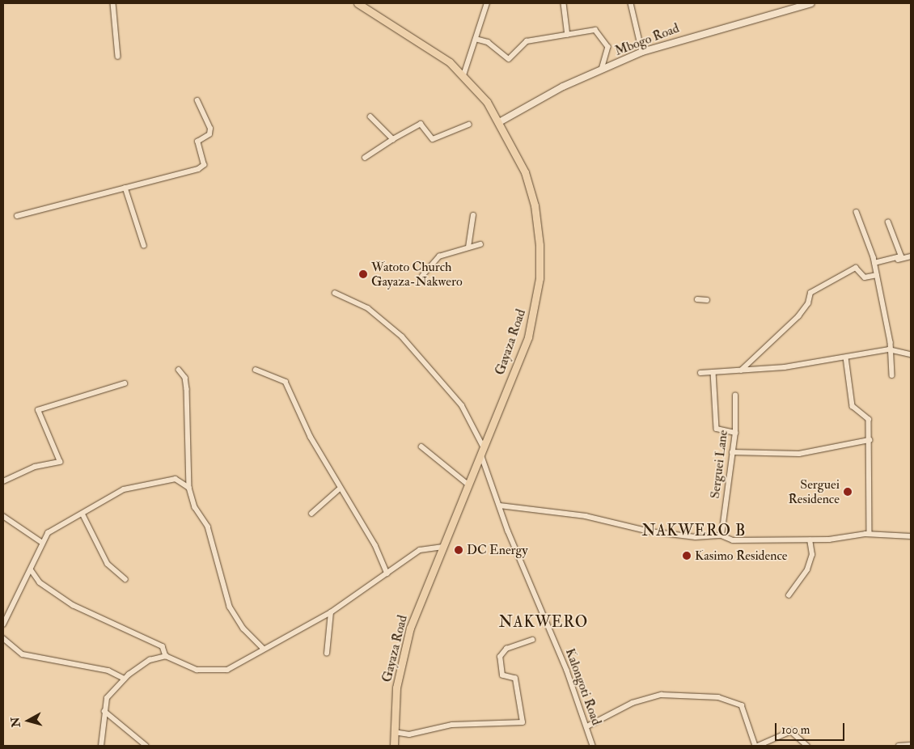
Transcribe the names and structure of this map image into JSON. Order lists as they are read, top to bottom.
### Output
{
  "streets": {
    "main road": ["Mbogo Road", "Gayaza Road"],
    "street": ["Serguei Lane", "Kalongoti Road"]
  },
  "crossings": [
    ["Mbogo Road", "Gayaza Road"],
    ["Gayaza Road", "Kalongoti Road"]
  ],
  "districts": ["NAKWERO B", "NAKWERO"],
  "places": [
    "Watoto Church Gayaza-Nakwero",
    "Serguei Residence",
    "DC Energy",
    "Kasimo Residence"
  ],
  "scale_bar": "100 m",
  "north": "left"
}
